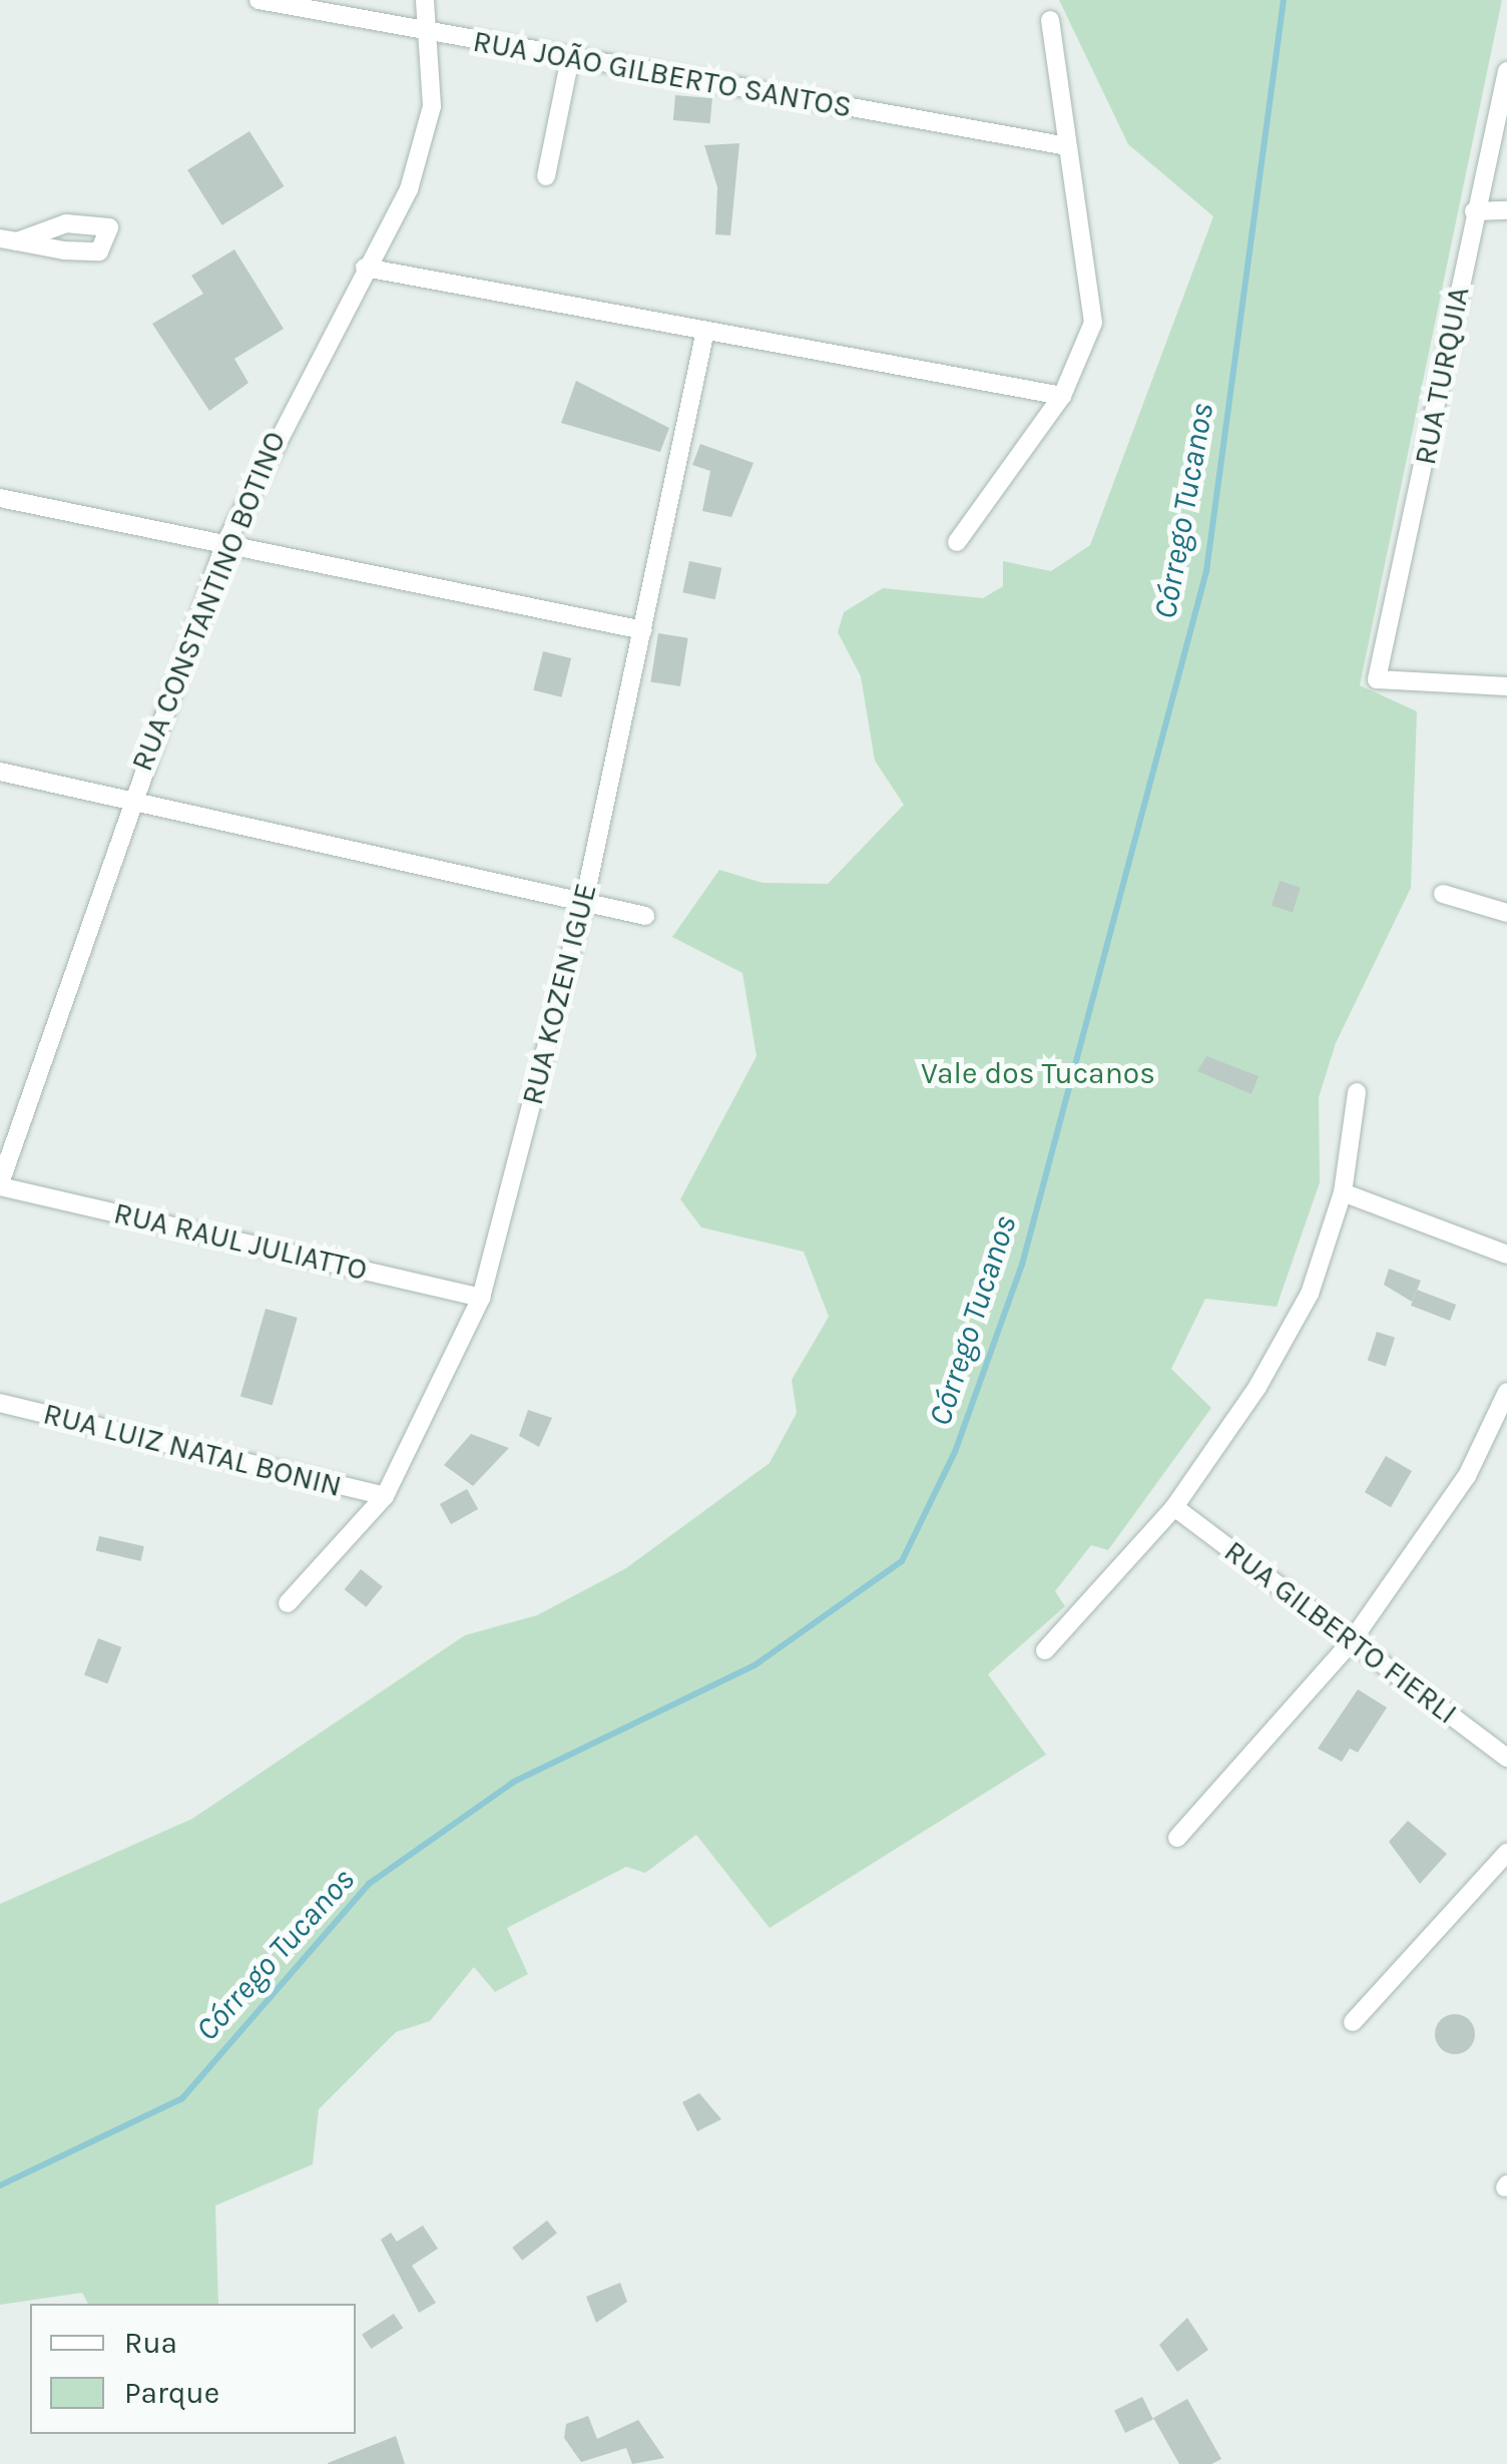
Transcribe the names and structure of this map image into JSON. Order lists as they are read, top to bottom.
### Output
{
  "streets": {
    "street": [
      "RUA JOÃO GILBERTO SANTOS",
      "RUA TURQUIA",
      "RUA CONSTANTINO BOTINO",
      "RUA KOZEN IGUE",
      "RUA RAUL JULIATTO",
      "RUA LUIZ NATAL BONIN",
      "RUA GILBERTO FIERLI"
    ]
  },
  "crossings": [
    ["RUA JOÃO GILBERTO SANTOS", "RUA CONSTANTINO BOTINO"],
    ["RUA CONSTANTINO BOTINO", "RUA RAUL JULIATTO"],
    ["RUA KOZEN IGUE", "RUA RAUL JULIATTO"],
    ["RUA KOZEN IGUE", "RUA LUIZ NATAL BONIN"]
  ],
  "water": ["Córrego Tucanos"],
  "parks": ["Vale dos Tucanos"],
  "legend": ["Rua", "Parque"]
}
